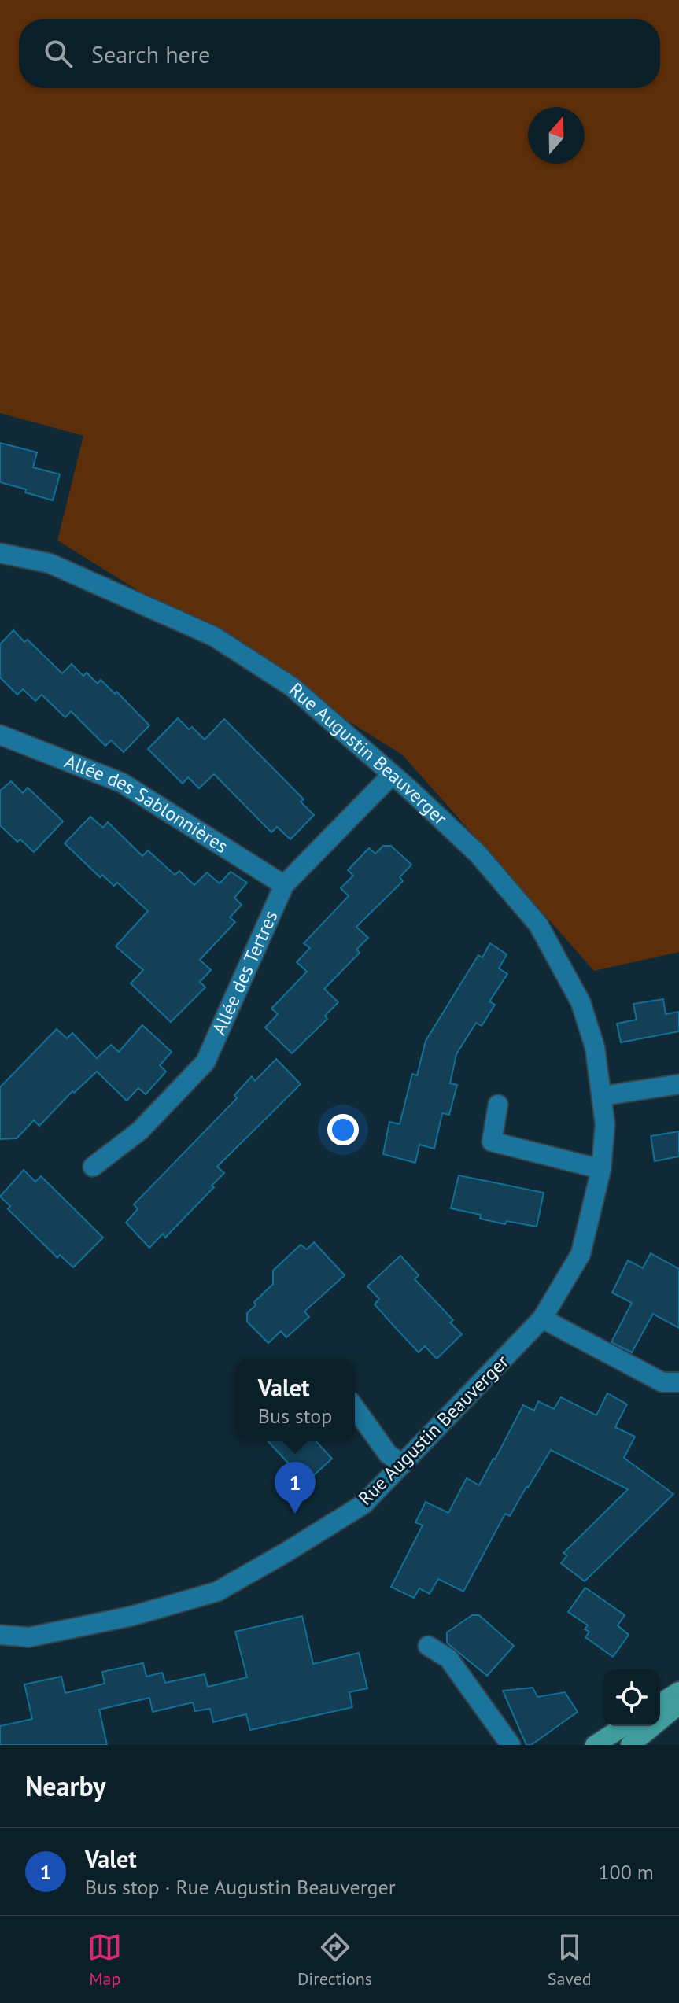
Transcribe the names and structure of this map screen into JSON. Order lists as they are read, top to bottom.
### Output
{
  "streets": {
    "street": ["Rue Augustin Beauverger", "Allée des Sablonnières", "Allée des Tertres"]
  },
  "crossings": [
    ["Rue Augustin Beauverger", "Allée des Tertres"],
    ["Allée des Sablonnières", "Allée des Tertres"]
  ],
  "north": "top",
  "page": {
    "search": "Search here",
    "popup": ["Valet", "Bus stop"],
    "pins": "1",
    "heading": "Nearby",
    "list": [
      {
        "mark": "1",
        "name": "Valet",
        "note": "Bus stop · Rue Augustin Beauverger",
        "value": "100 m"
      }
    ],
    "nav": ["Map", "Directions", "Saved"]
  }
}
